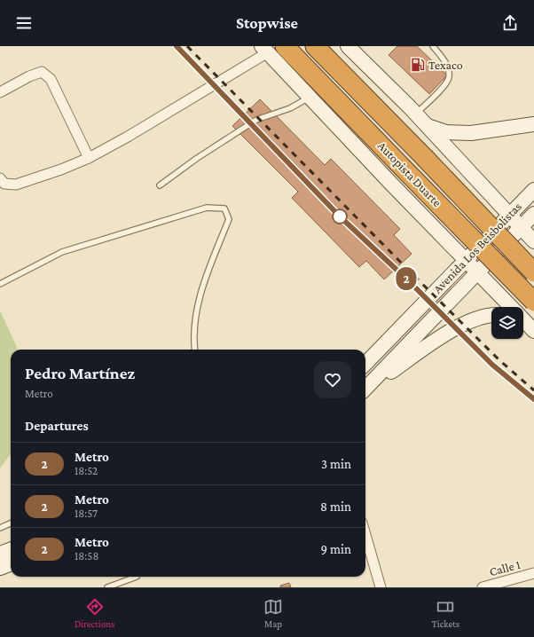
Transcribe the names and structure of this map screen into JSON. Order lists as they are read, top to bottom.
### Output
{
  "streets": {
    "highway": ["Autopista Duarte"],
    "main road": ["Avenida Los Beisbolistas"],
    "street": ["Calle 1"]
  },
  "crossings": [
    ["Autopista Duarte", "Avenida Los Beisbolistas"]
  ],
  "places": {
    "fuel station": ["Texaco"]
  },
  "lines": ["metro line 2"],
  "page": {
    "header": "Stopwise",
    "on_map": "2",
    "heading": [
      ["Pedro Martínez", "Metro"],
      "Departures"
    ],
    "list": [
      {
        "mark": "2",
        "name": "Metro",
        "note": "18:52",
        "value": "3 min"
      },
      {
        "mark": "2",
        "name": "Metro",
        "note": "18:57",
        "value": "8 min"
      },
      {
        "mark": "2",
        "name": "Metro",
        "note": "18:58",
        "value": "9 min"
      }
    ],
    "tabs": ["Directions", "Map", "Tickets"]
  }
}
